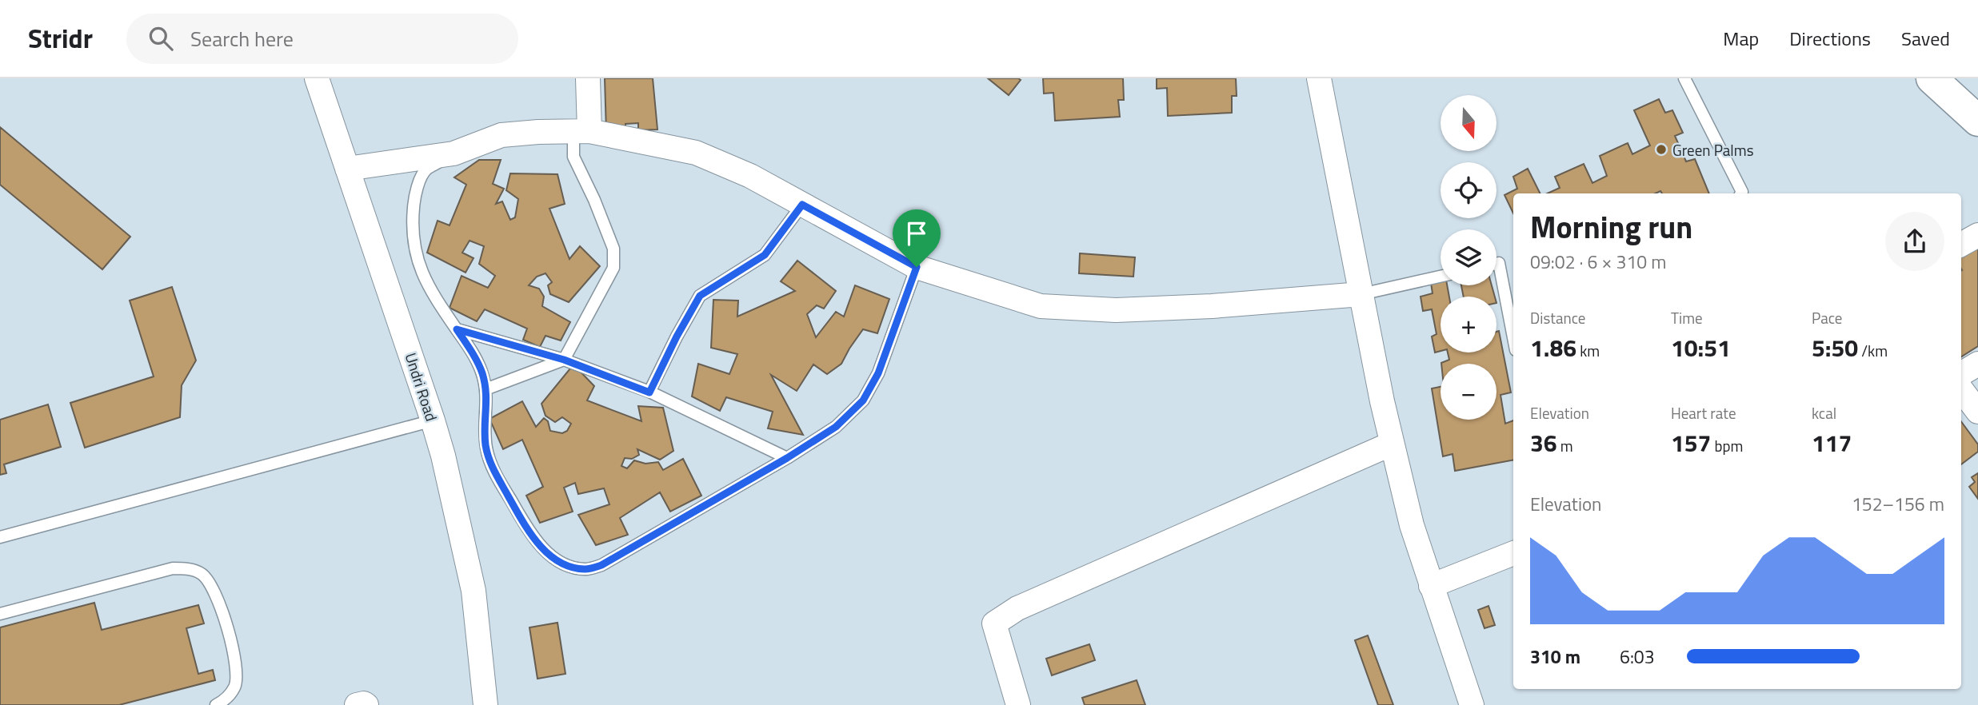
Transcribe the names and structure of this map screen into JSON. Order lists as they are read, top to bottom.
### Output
{
  "streets": {
    "street": ["Undri Road"]
  },
  "places": ["Green Palms"],
  "north": "bottom",
  "page": {
    "header": "Stridr",
    "search": "Search here",
    "nav": ["Map", "Directions", "Saved"],
    "map_buttons": ["+", "−"],
    "heading": ["Morning run", "09:02 · 6 × 310 m"],
    "stats": [
      ["Distance", "1.86 km"],
      ["Time", "10:51"],
      ["Pace", "5:50 /km"],
      ["Elevation", "36 m"],
      ["Heart rate", "157 bpm"],
      ["kcal", "117"]
    ],
    "chart": ["Elevation", "152–156 m"],
    "list": [
      {
        "name": "310 m",
        "note": "6:03"
      }
    ]
  }
}
